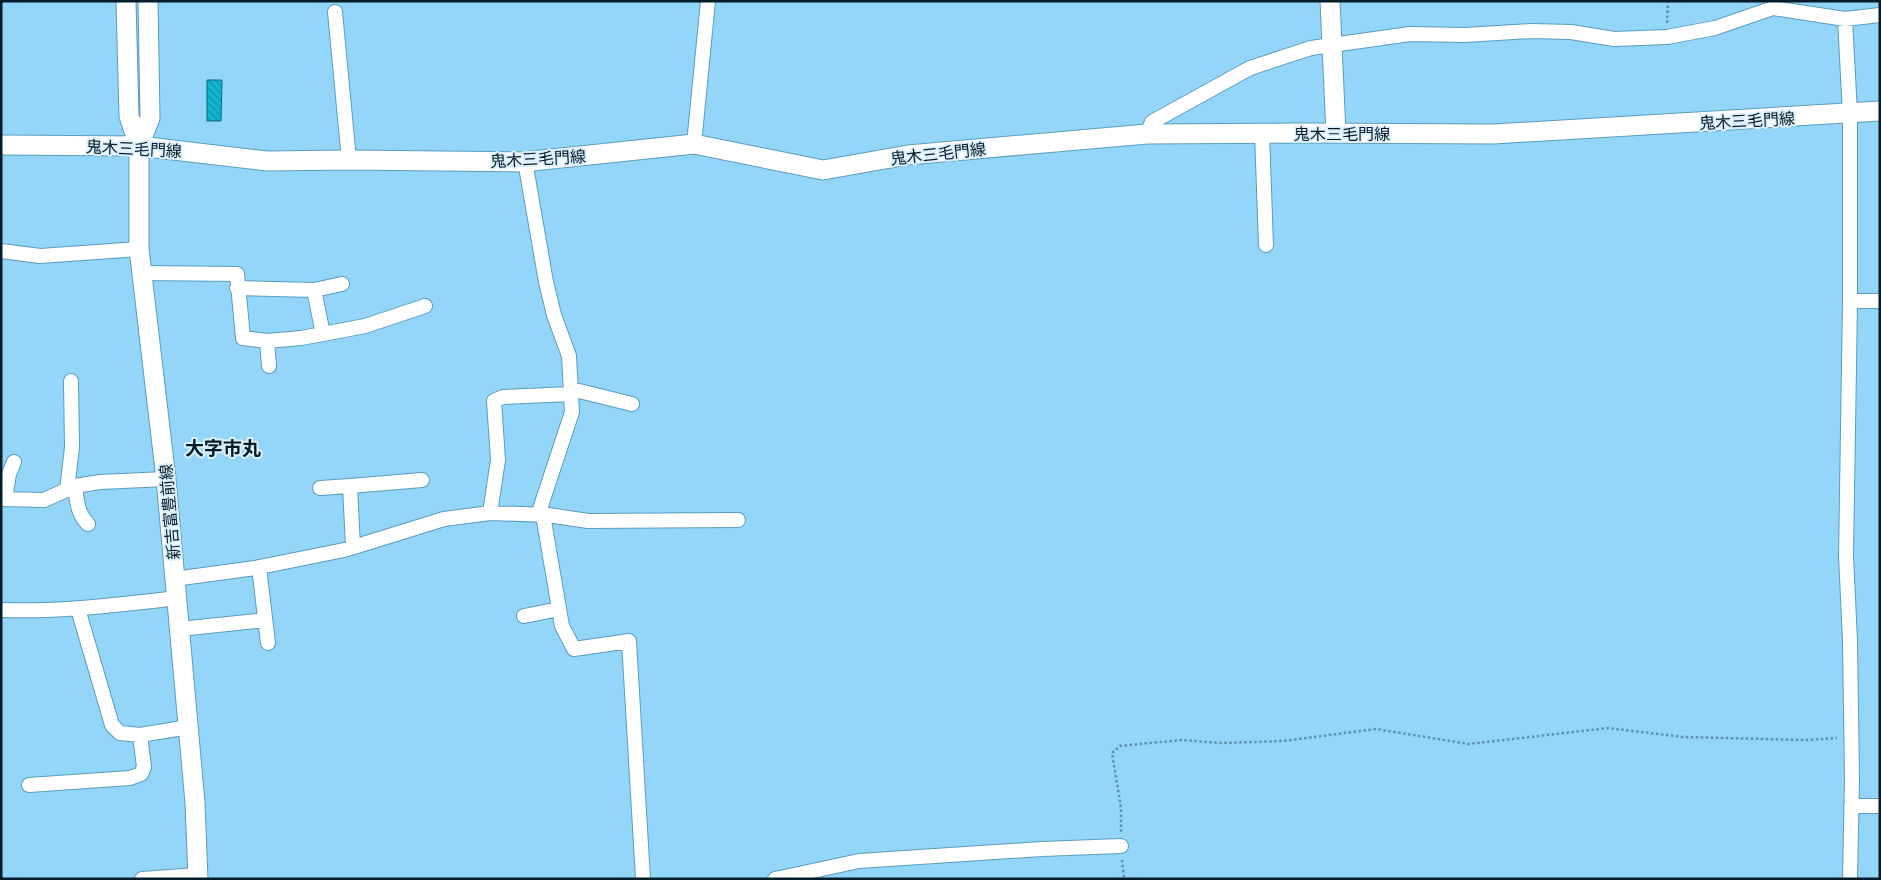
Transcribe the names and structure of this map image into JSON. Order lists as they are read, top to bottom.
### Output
{
  "streets": {
    "main road": ["鬼木三毛門線", "新吉富豊前線"]
  },
  "crossings": [
    ["鬼木三毛門線", "新吉富豊前線"]
  ],
  "districts": ["大字市丸"]
}
